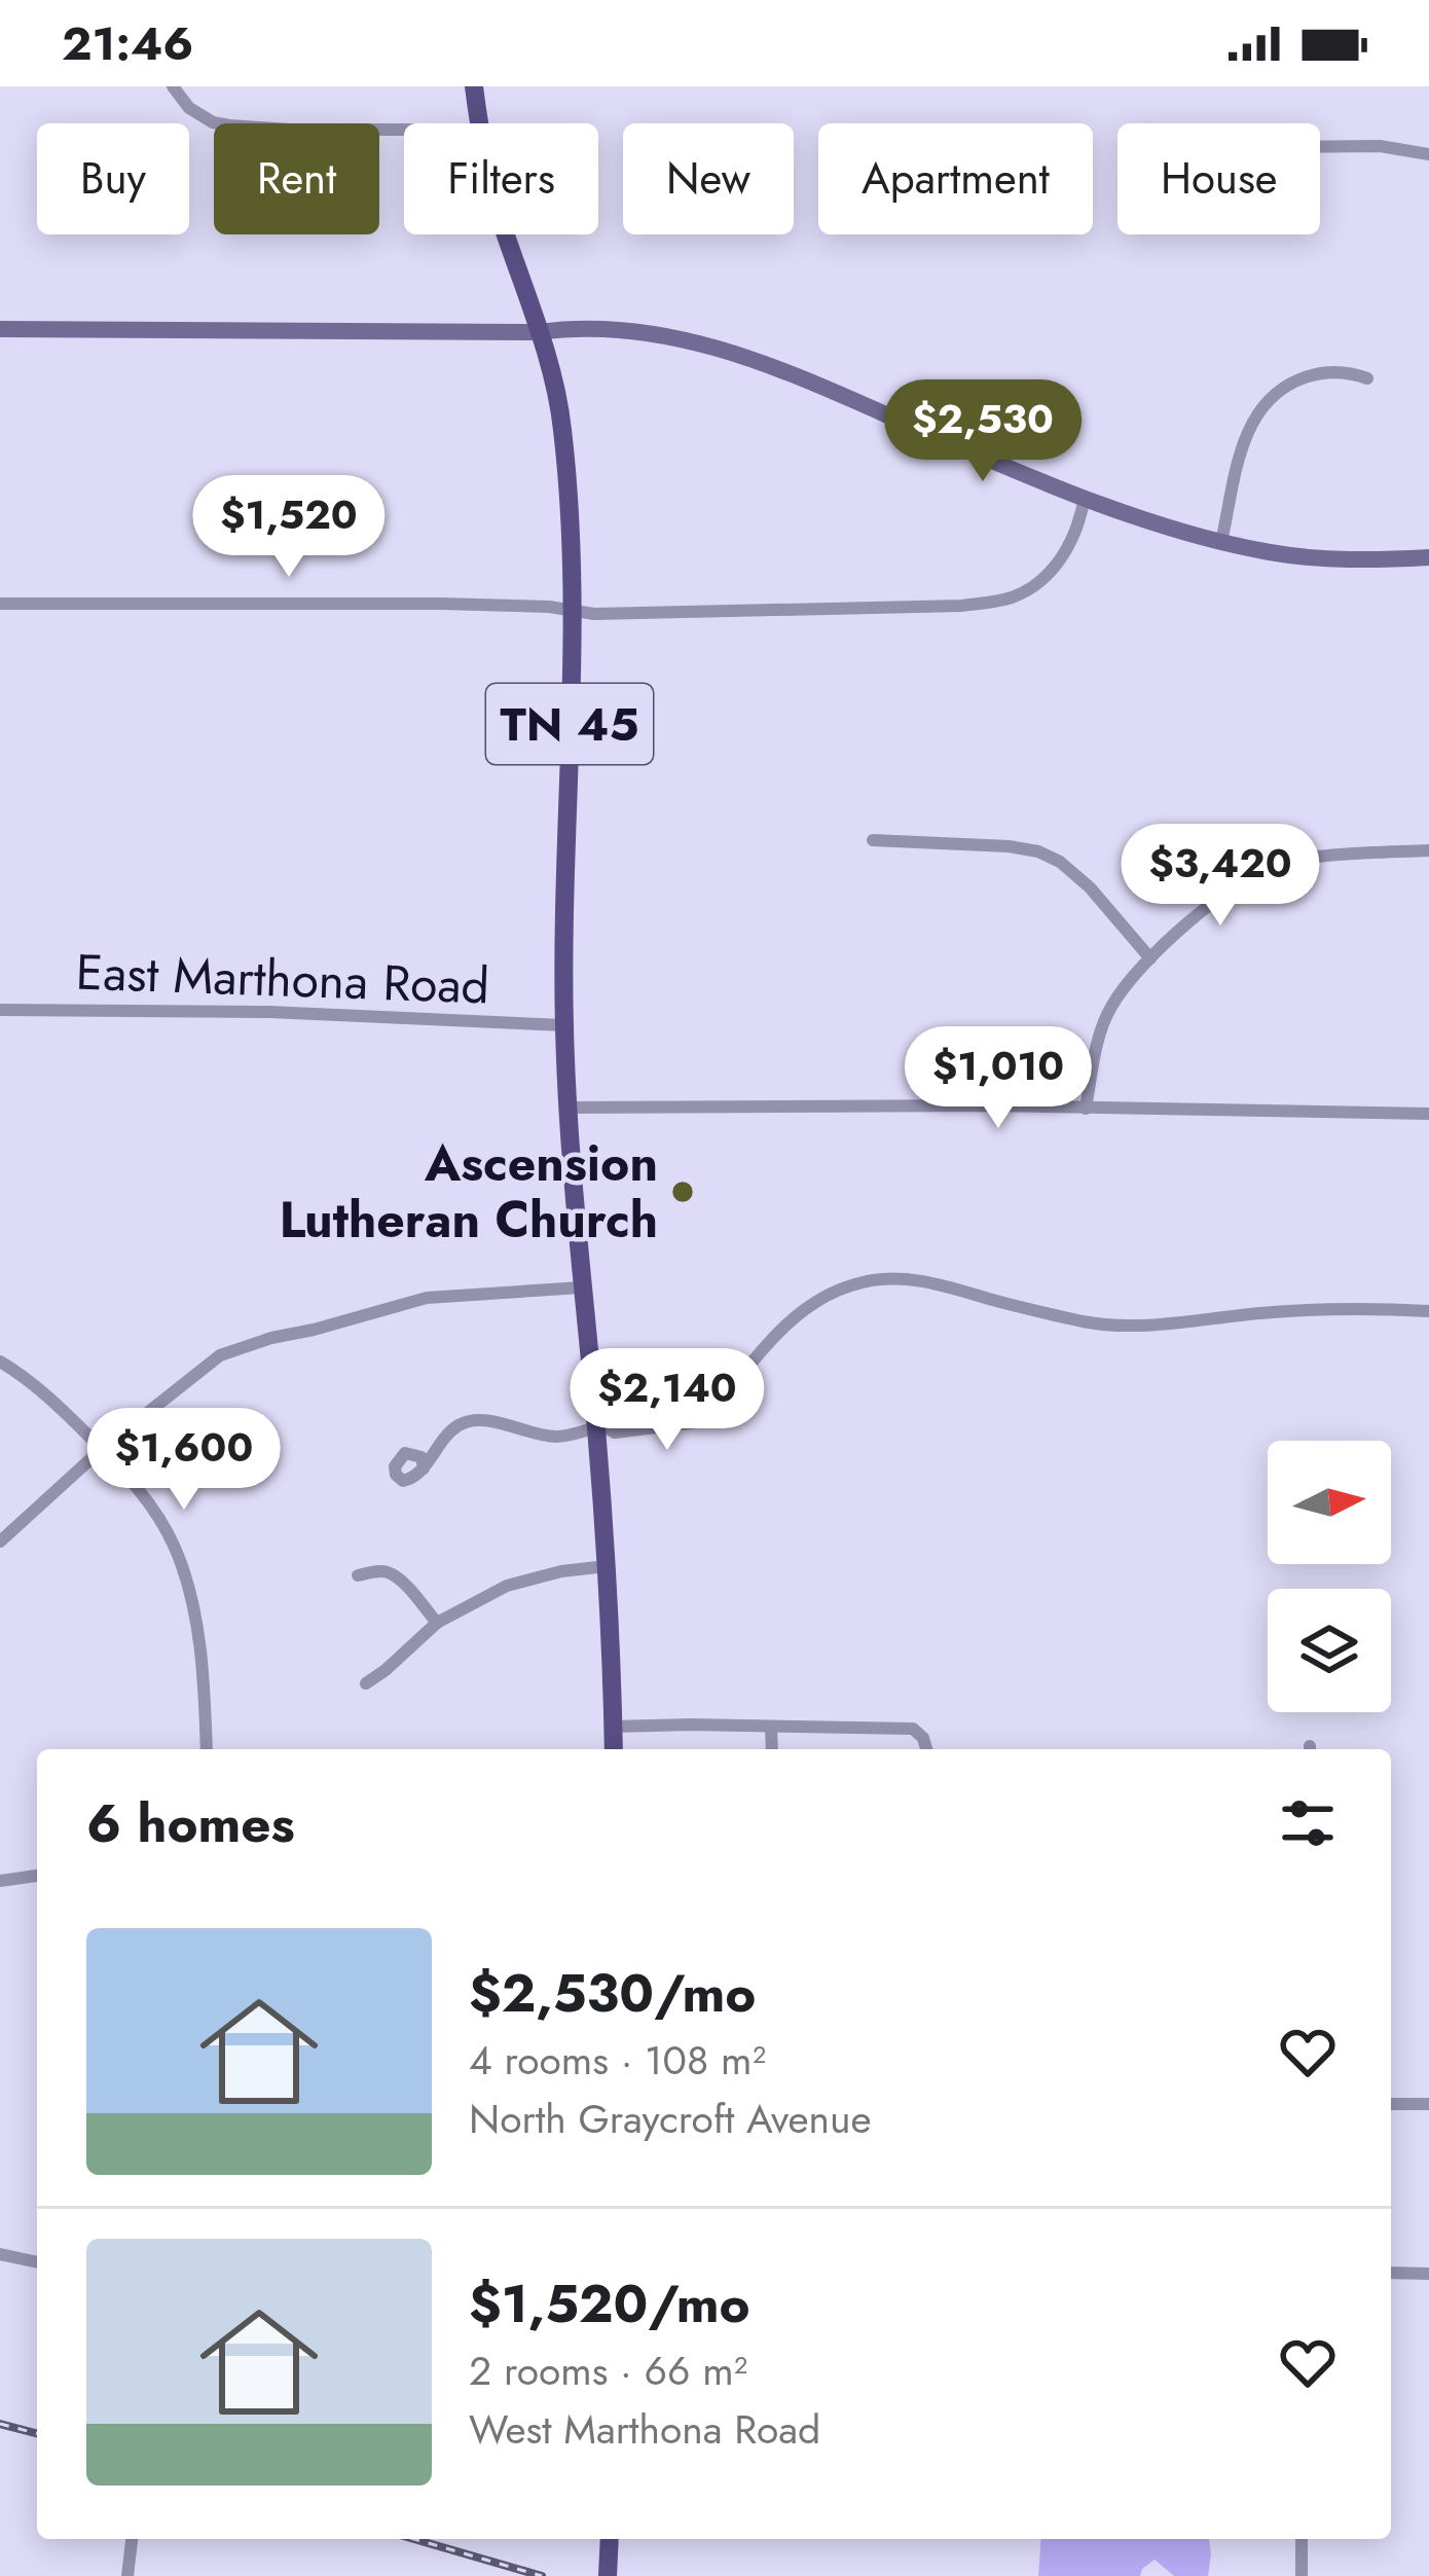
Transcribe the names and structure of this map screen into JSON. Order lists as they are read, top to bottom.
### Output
{
  "streets": {
    "main road": ["TN 45"],
    "street": ["East Marthona Road"]
  },
  "crossings": [
    ["TN 45", "East Marthona Road"]
  ],
  "places": ["Ascension Lutheran Church"],
  "north": "right",
  "page": {
    "status": "21:46",
    "chip": [
      "Buy",
      "Rent",
      "Filters",
      "New",
      "Apartment",
      "House"
    ],
    "price": [
      "$2,530",
      "$1,520",
      "$3,420",
      "$1,010",
      "$2,140",
      "$1,600"
    ],
    "heading": "6 homes",
    "list": [
      {
        "name": "$2,530/mo",
        "note": "4 rooms · 108 m² · North Graycroft Avenue"
      },
      {
        "name": "$1,520/mo",
        "note": "2 rooms · 66 m² · West Marthona Road"
      }
    ]
  }
}
